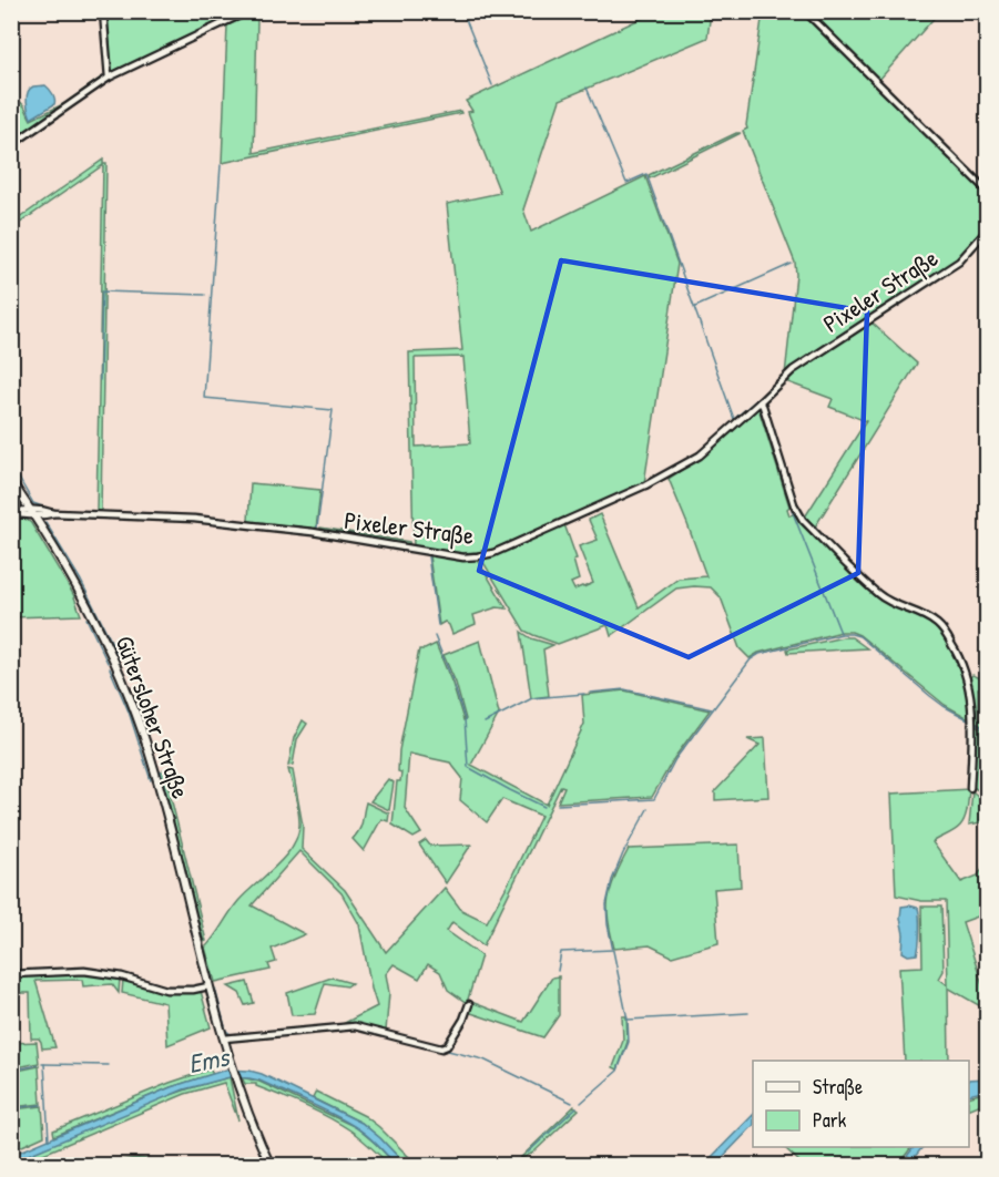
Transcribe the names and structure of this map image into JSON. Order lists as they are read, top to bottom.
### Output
{
  "streets": {
    "main road": ["Gütersloher Straße"],
    "street": ["Pixeler Straße"]
  },
  "crossings": [
    ["Pixeler Straße", "Gütersloher Straße"]
  ],
  "water": ["Ems"],
  "legend": ["Straße", "Park"]
}
